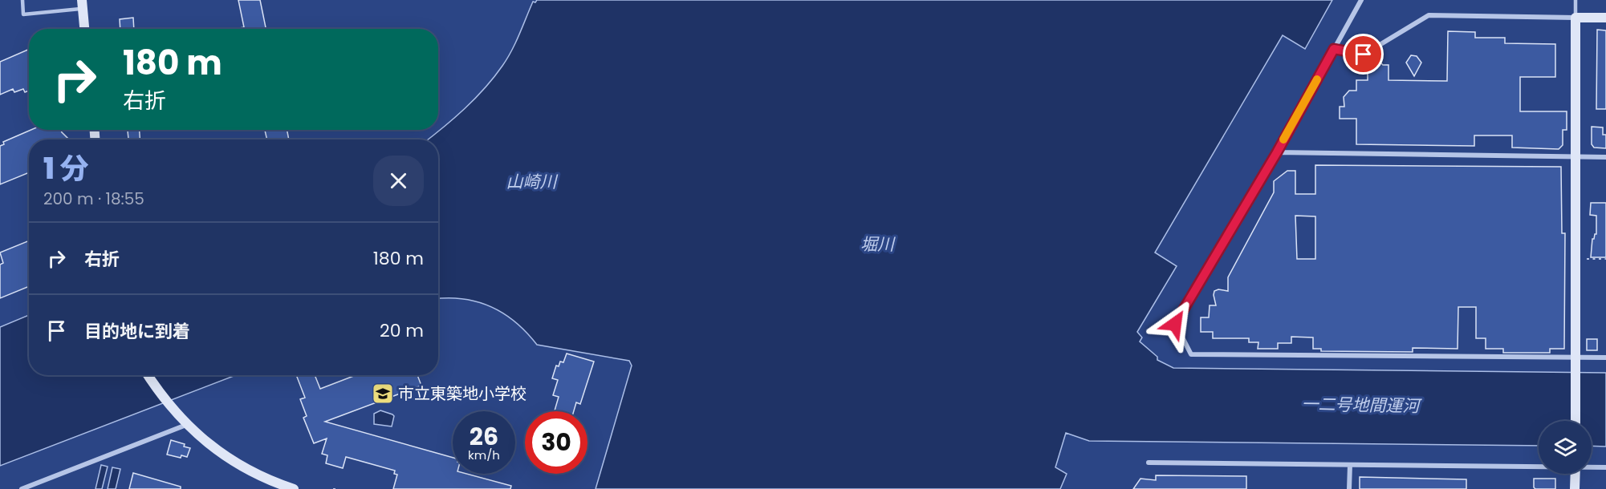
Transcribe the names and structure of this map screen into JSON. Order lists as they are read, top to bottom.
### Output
{
  "water": ["山崎川", "堀川", "一二号地間運河"],
  "places": {
    "school or university": ["市立東築地小学校"]
  },
  "page": {
    "turn": ["180 m", "右折"],
    "heading": ["1 分", "200 m · 18:55"],
    "list": [
      {
        "name": "右折",
        "value": "180 m"
      },
      {
        "name": "目的地に到着",
        "value": "20 m"
      }
    ],
    "speed": "26 km/h",
    "limit": "30"
  }
}
